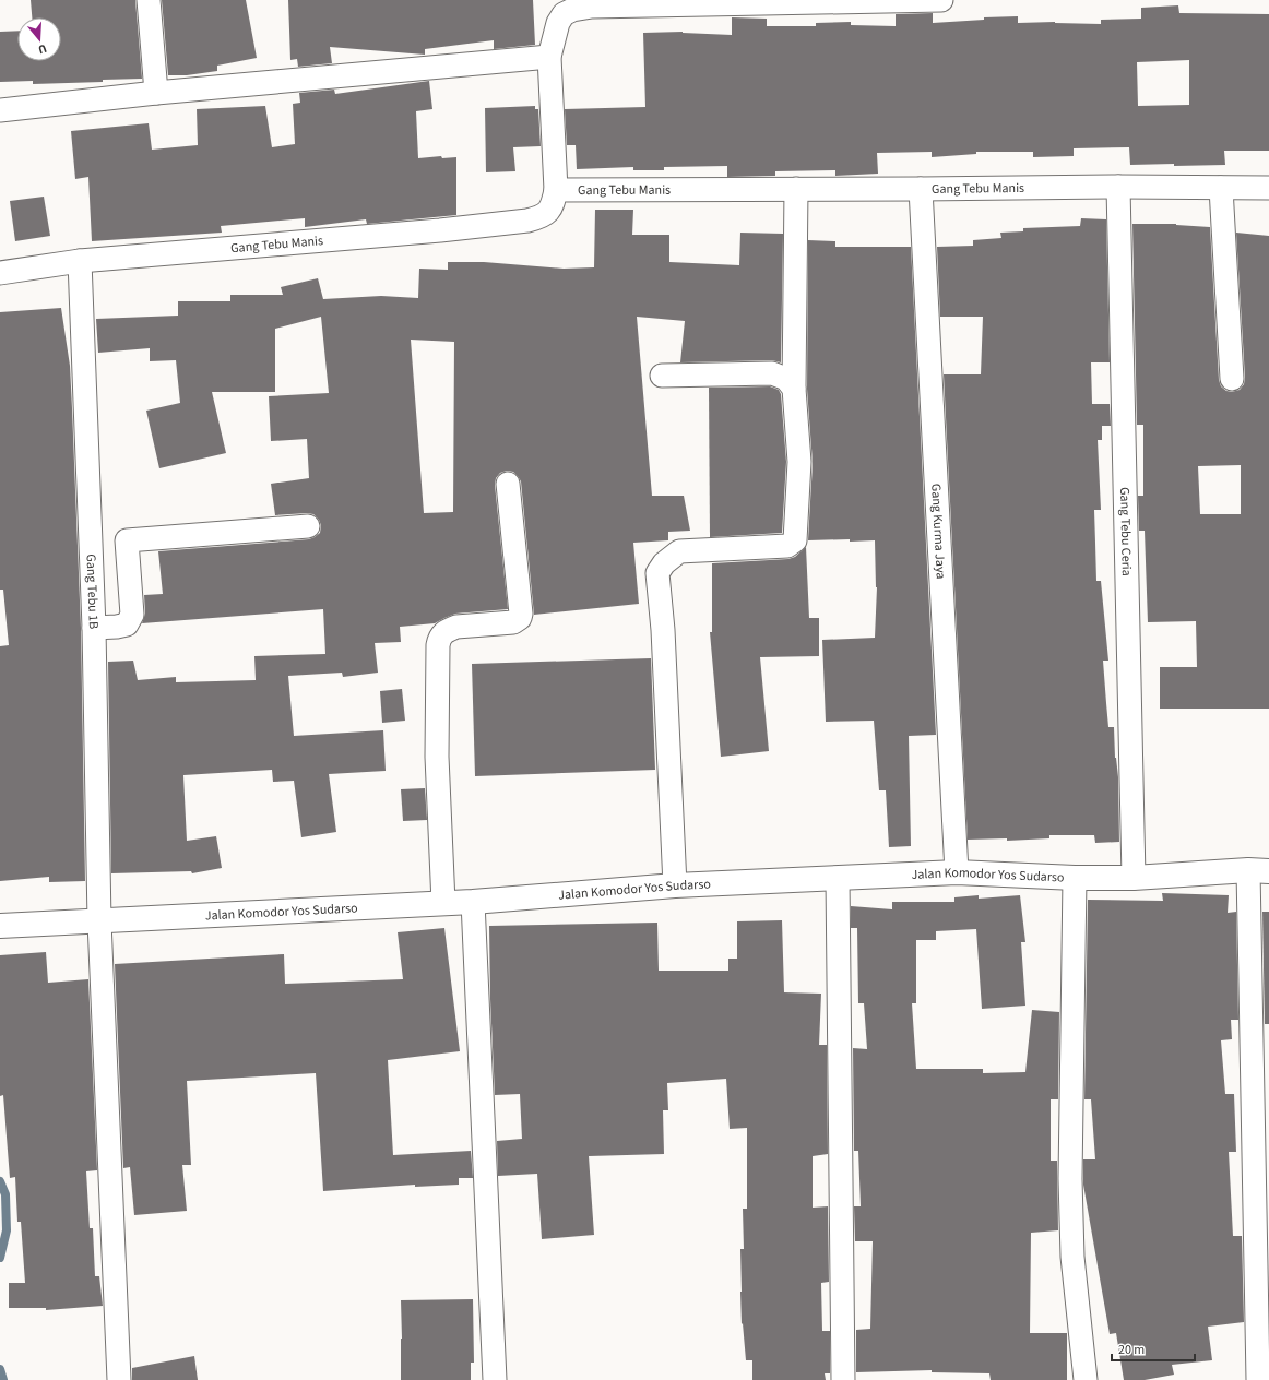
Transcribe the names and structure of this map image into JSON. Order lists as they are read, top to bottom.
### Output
{
  "streets": {
    "street": [
      "Gang Tebu Manis",
      "Gang Kurma Jaya",
      "Gang Tebu Ceria",
      "Gang Tebu 1B",
      "Jalan Komodor Yos Sudarso"
    ]
  },
  "crossings": [
    ["Gang Tebu Manis", "Gang Kurma Jaya"],
    ["Gang Tebu Manis", "Gang Tebu Ceria"],
    ["Gang Tebu Manis", "Gang Tebu 1B"],
    ["Gang Kurma Jaya", "Jalan Komodor Yos Sudarso"],
    ["Gang Tebu Ceria", "Jalan Komodor Yos Sudarso"],
    ["Gang Tebu 1B", "Jalan Komodor Yos Sudarso"]
  ],
  "scale_bar": "20 m",
  "north": "bottom"
}
